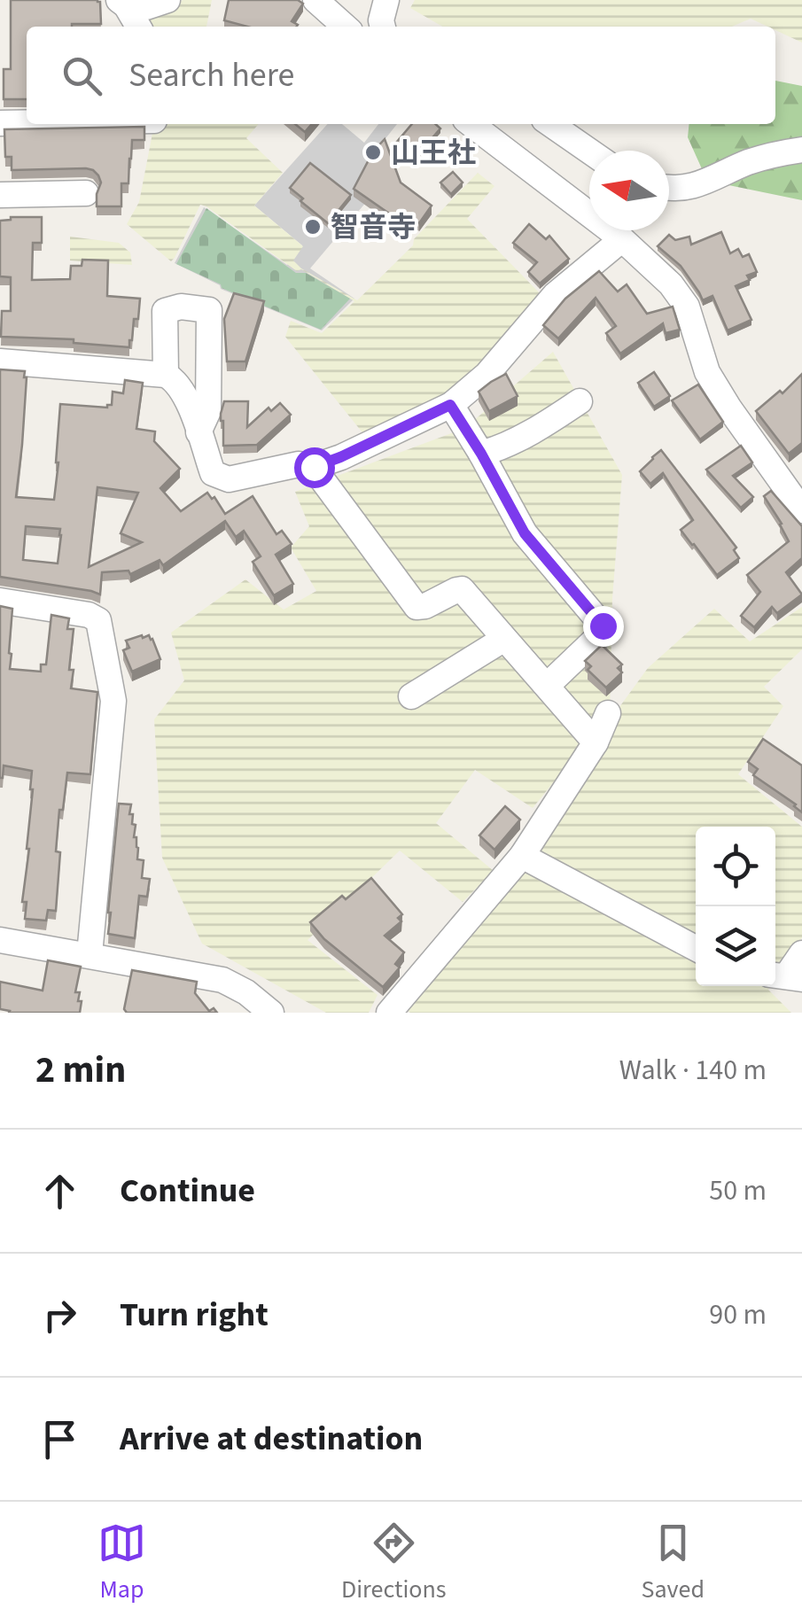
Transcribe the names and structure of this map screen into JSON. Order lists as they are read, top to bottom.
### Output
{
  "places": ["山王社", "智音寺"],
  "north": "left",
  "page": {
    "search": "Search here",
    "heading": ["2 min", "Walk · 140 m"],
    "list": [
      ["Continue", "50 m"],
      ["Turn right", "90 m"],
      "Arrive at destination"
    ],
    "nav": ["Map", "Directions", "Saved"]
  }
}
